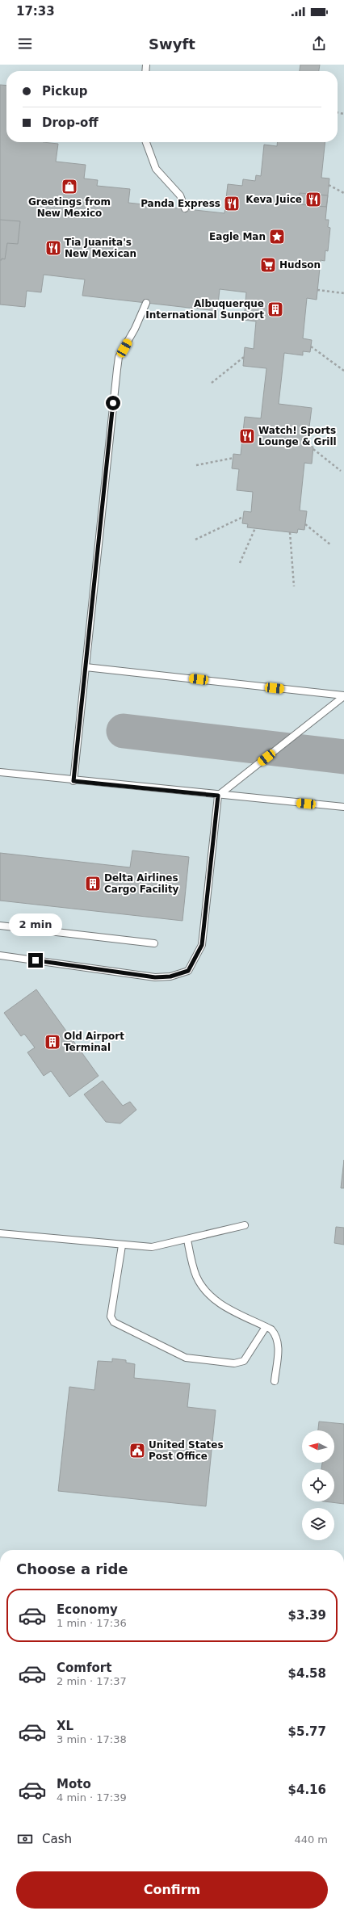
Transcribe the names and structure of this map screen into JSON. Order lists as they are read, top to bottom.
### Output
{
  "places": {
    "shop": ["Greetings from New Mexico"],
    "restaurant": [
      "Keva Juice",
      "Panda Express",
      "Tia Juanita's New Mexican",
      "Watch! Sports Lounge & Grill"
    ],
    "place": ["Eagle Man"],
    "supermarket": ["Hudson"],
    "building": ["Albuquerque International Sunport", "Delta Airlines Cargo Facility", "Old Airport Terminal"],
    "public building": ["United States Post Office"]
  },
  "north": "left",
  "page": {
    "status": "17:33",
    "header": "Swyft",
    "banner": ["Pickup", "Drop-off"],
    "bubble": "2 min",
    "heading": "Choose a ride",
    "list": [
      {
        "name": "Economy",
        "note": "1 min · 17:36",
        "value": "$3.39"
      },
      {
        "name": "Comfort",
        "note": "2 min · 17:37",
        "value": "$4.58"
      },
      {
        "name": "XL",
        "note": "3 min · 17:38",
        "value": "$5.77"
      },
      {
        "name": "Moto",
        "note": "4 min · 17:39",
        "value": "$4.16"
      }
    ],
    "pay": ["Cash", "440 m"],
    "buttons": "Confirm"
  }
}
